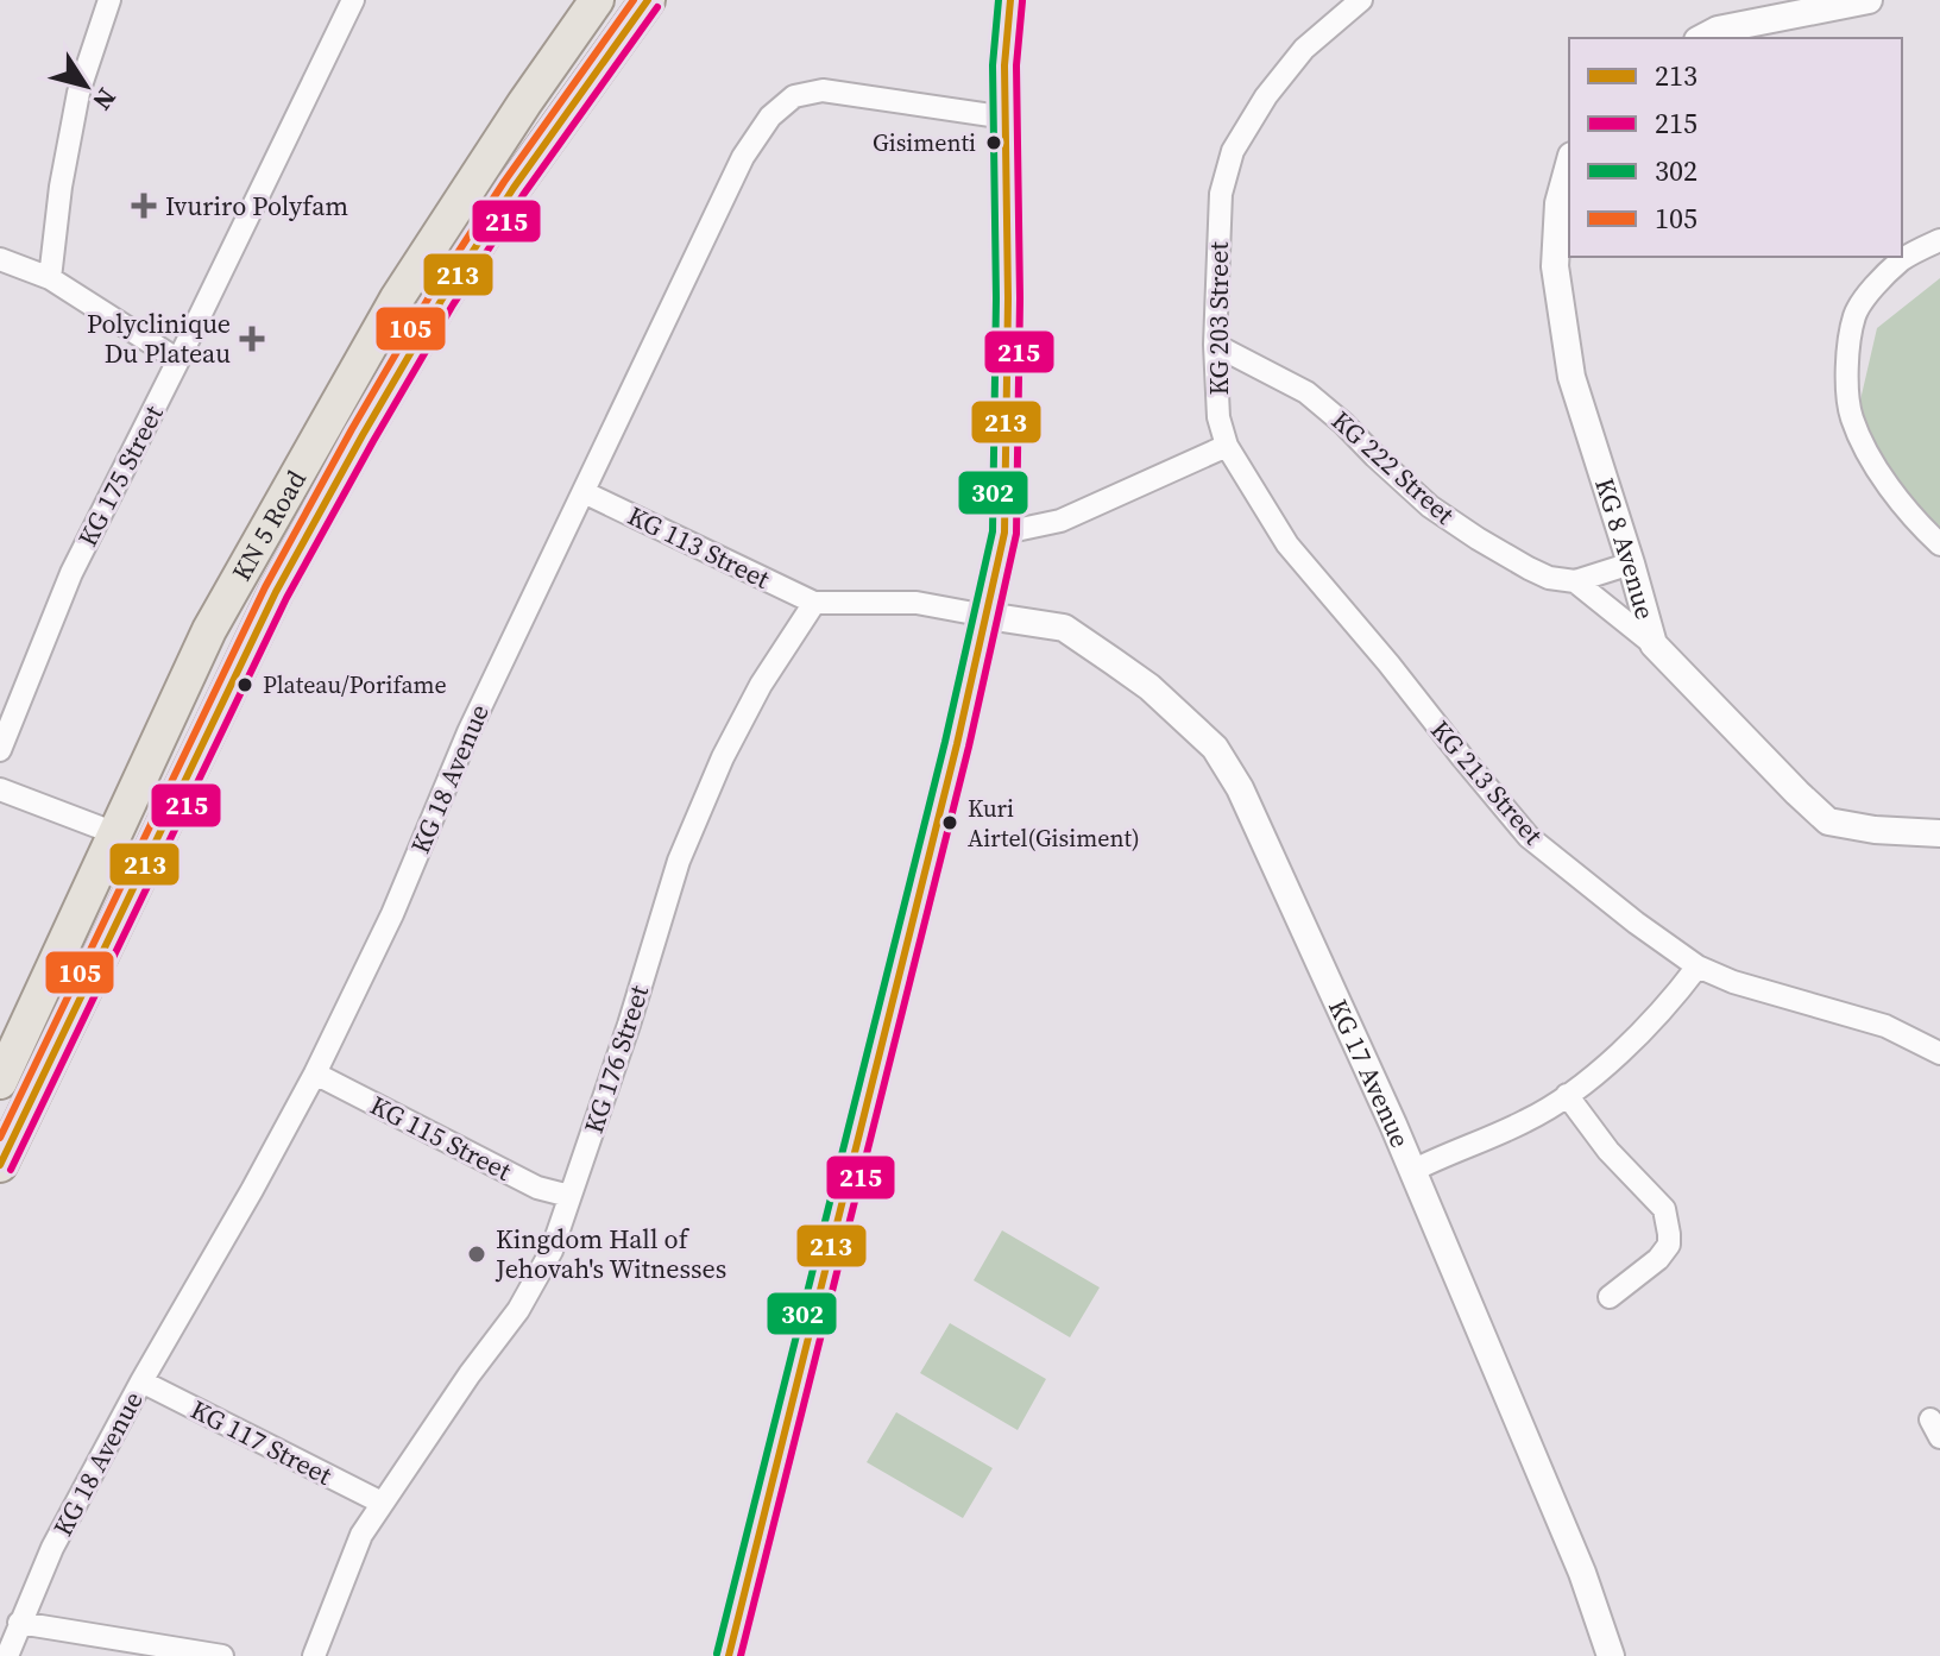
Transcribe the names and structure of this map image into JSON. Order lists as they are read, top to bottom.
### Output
{
  "streets": {
    "main road": ["KN 5 Road"],
    "street": [
      "KG 203 Street",
      "KG 222 Street",
      "KG 175 Street",
      "KG 113 Street",
      "KG 8 Avenue",
      "KG 18 Avenue",
      "KG 213 Street",
      "KG 176 Street",
      "KG 17 Avenue",
      "KG 115 Street",
      "KG 117 Street"
    ]
  },
  "crossings": [
    ["KG 203 Street", "KG 222 Street"],
    ["KG 203 Street", "KG 213 Street"],
    ["KG 222 Street", "KG 8 Avenue"],
    ["KG 113 Street", "KG 18 Avenue"],
    ["KG 113 Street", "KG 176 Street"],
    ["KG 18 Avenue", "KG 115 Street"],
    ["KG 18 Avenue", "KG 117 Street"],
    ["KG 176 Street", "KG 115 Street"],
    ["KG 176 Street", "KG 117 Street"]
  ],
  "places": {
    "other": [
      "Gisimenti",
      "Plateau/Porifame",
      "Kuri Airtel(Gisiment)",
      "Kingdom Hall of Jehovah's Witnesses"
    ],
    "health": ["Ivuriro Polyfam", "Polyclinique Du Plateau"]
  },
  "lines": [
    "transit line 213",
    "transit line 302",
    "transit line 105",
    "transit line 215"
  ],
  "legend": [
    "213",
    "215",
    "302",
    "105"
  ],
  "north": "bottom right"
}
